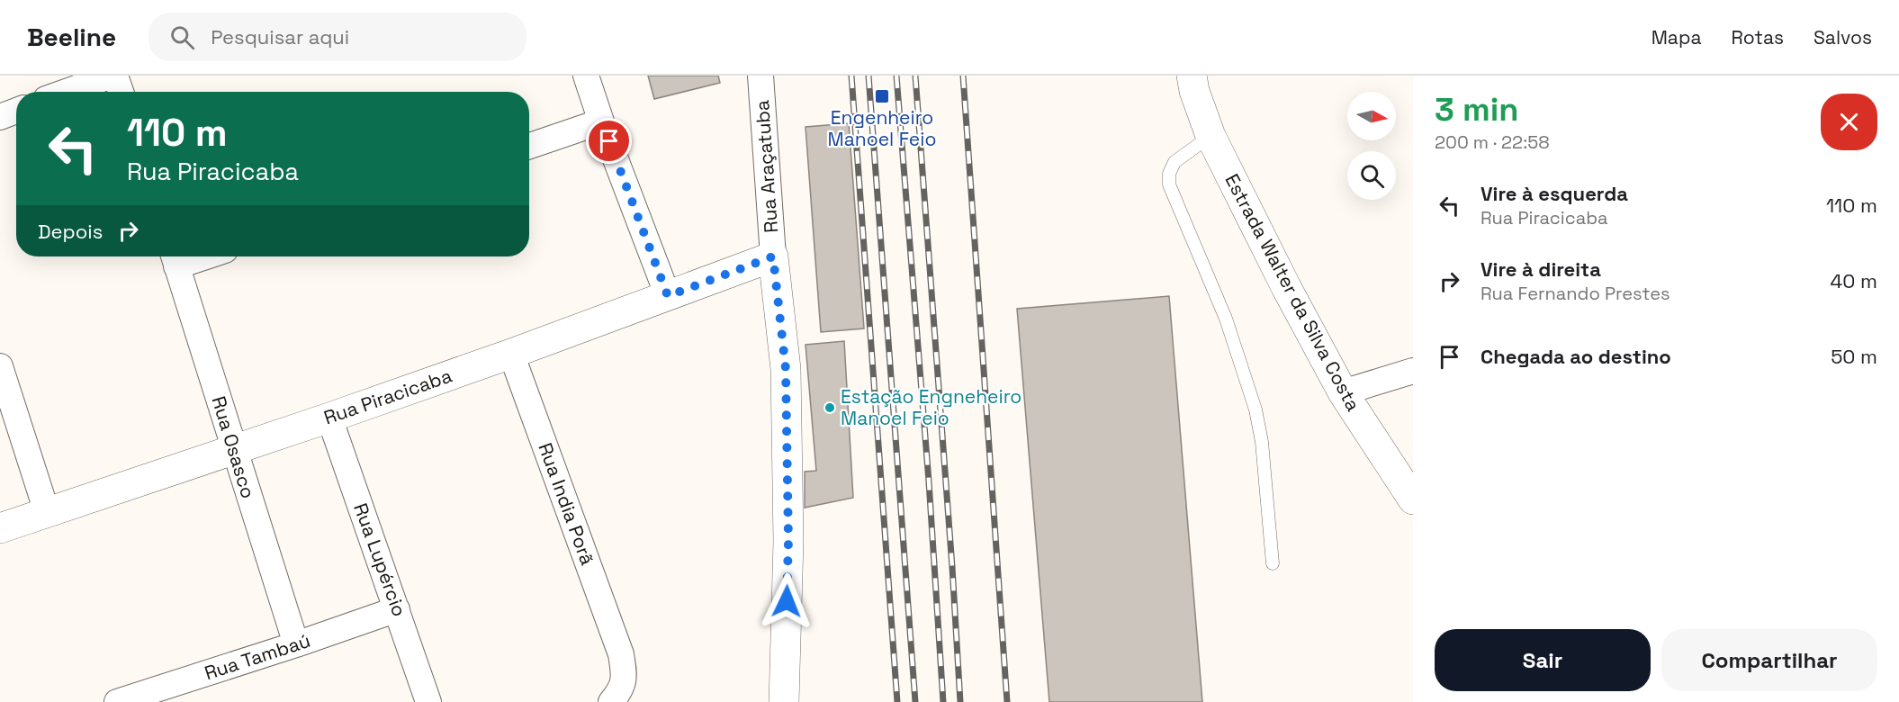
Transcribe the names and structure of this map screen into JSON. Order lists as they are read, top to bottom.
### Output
{
  "streets": {
    "street": [
      "Rua Araçatuba",
      "Estrada Walter da Silva Costa",
      "Rua Piracicaba",
      "Rua Osasco",
      "Rua India Porã",
      "Rua Lupércio",
      "Rua Tambaú"
    ]
  },
  "crossings": [
    ["Rua Araçatuba", "Rua Piracicaba"],
    ["Rua Piracicaba", "Rua Osasco"],
    ["Rua Piracicaba", "Rua India Porã"],
    ["Rua Piracicaba", "Rua Lupércio"],
    ["Rua Osasco", "Rua Tambaú"],
    ["Rua Lupércio", "Rua Tambaú"]
  ],
  "places": {
    "transit": ["Engenheiro Manoel Feio"],
    "other": ["Estação Engneheiro Manoel Feio"]
  },
  "north": "right",
  "page": {
    "header": "Beeline",
    "search": "Pesquisar aqui",
    "nav": ["Mapa", "Rotas", "Salvos"],
    "heading": ["3 min", "200 m · 22:58"],
    "turn": ["110 m", "Rua Piracicaba"],
    "list": [
      {
        "name": "Vire à esquerda",
        "note": "Rua Piracicaba",
        "value": "110 m"
      },
      {
        "name": "Vire à direita",
        "note": "Rua Fernando Prestes",
        "value": "40 m"
      },
      {
        "name": "Chegada ao destino",
        "value": "50 m"
      }
    ],
    "then": "Depois",
    "buttons": ["Sair", "Compartilhar"]
  }
}
